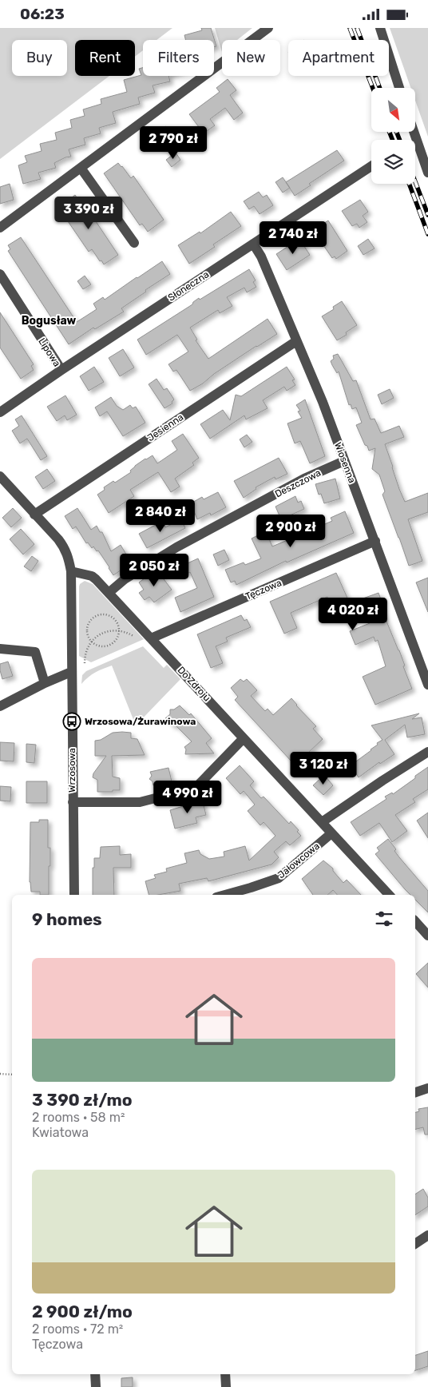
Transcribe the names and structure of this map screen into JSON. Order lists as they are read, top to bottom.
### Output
{
  "streets": {
    "street": [
      "Słoneczna",
      "Lipowa",
      "Jesienna",
      "Wiosenna",
      "Deszczowa",
      "Tęczowa",
      "Do Zdroju",
      "Wrzosowa",
      "Jałowcowa"
    ]
  },
  "crossings": [
    ["Słoneczna", "Lipowa"],
    ["Słoneczna", "Wiosenna"],
    ["Jesienna", "Wiosenna"],
    ["Wiosenna", "Deszczowa"],
    ["Wiosenna", "Tęczowa"],
    ["Deszczowa", "Do Zdroju"],
    ["Tęczowa", "Do Zdroju"],
    ["Do Zdroju", "Wrzosowa"],
    ["Do Zdroju", "Jałowcowa"]
  ],
  "districts": ["Bogusław"],
  "places": {
    "bus stop": ["Wrzosowa/Żurawinowa"]
  },
  "north": "bottom right",
  "page": {
    "status": "06:23",
    "chip": [
      "Buy",
      "Rent",
      "Filters",
      "New",
      "Apartment"
    ],
    "price": [
      "2 790 zł",
      "3 390 zł",
      "2 740 zł",
      "2 840 zł",
      "2 900 zł",
      "2 050 zł",
      "4 020 zł",
      "3 120 zł",
      "4 990 zł"
    ],
    "heading": "9 homes",
    "list": [
      {
        "name": "3 390 zł/mo",
        "note": "2 rooms · 58 m² · Kwiatowa"
      },
      {
        "name": "2 900 zł/mo",
        "note": "2 rooms · 72 m² · Tęczowa"
      }
    ]
  }
}
